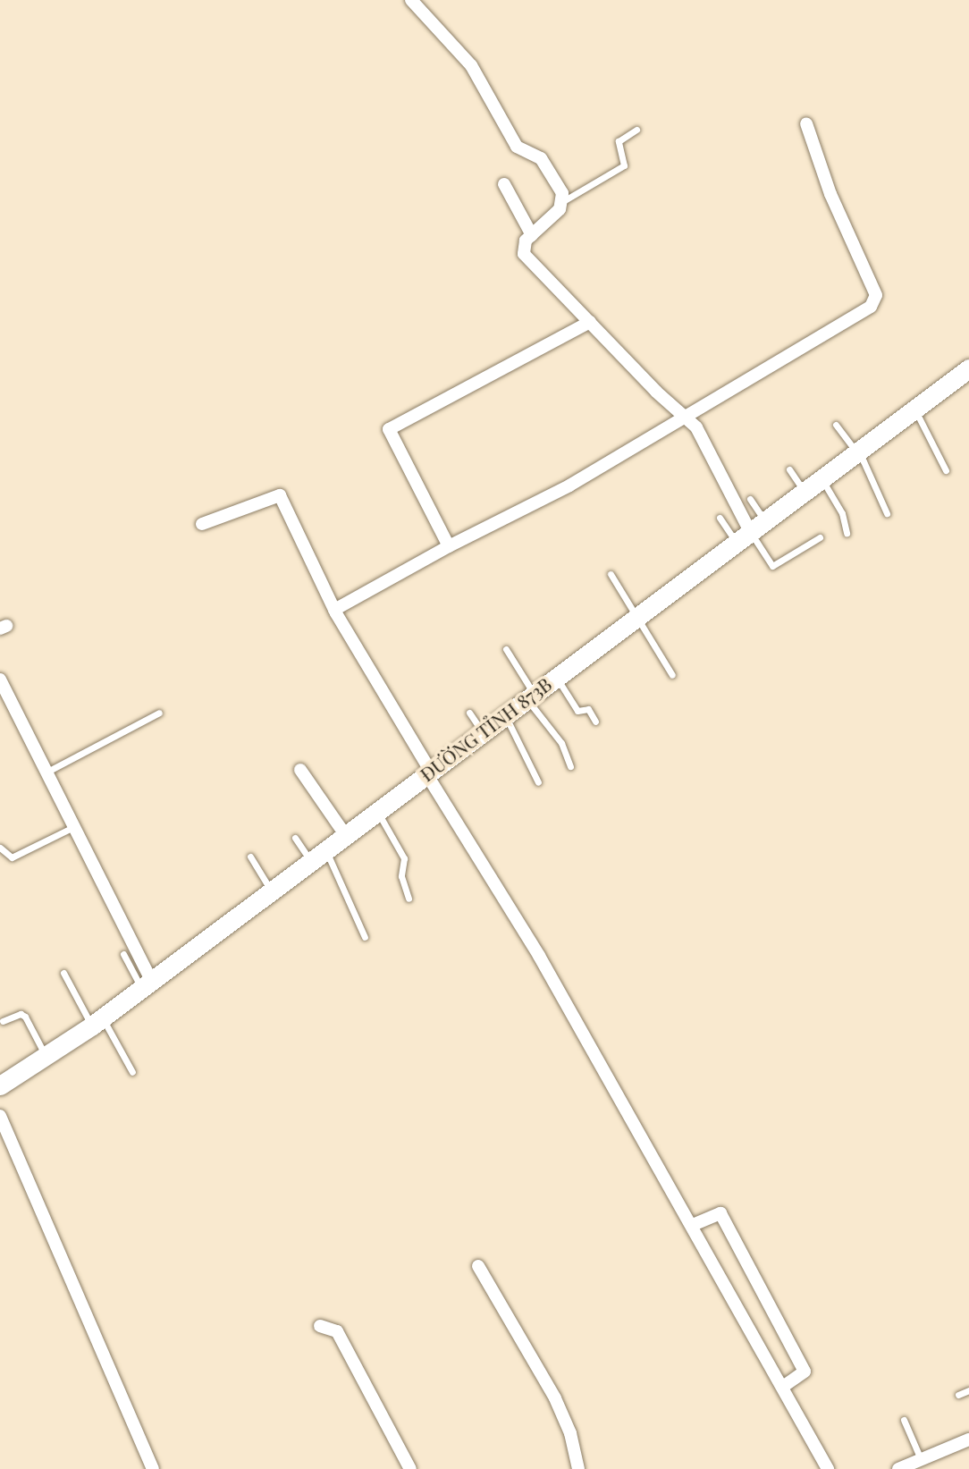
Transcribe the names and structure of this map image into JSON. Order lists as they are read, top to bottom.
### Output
{
  "streets": {
    "main road": ["ĐƯỜNG TỈNH 873B"]
  }
}
